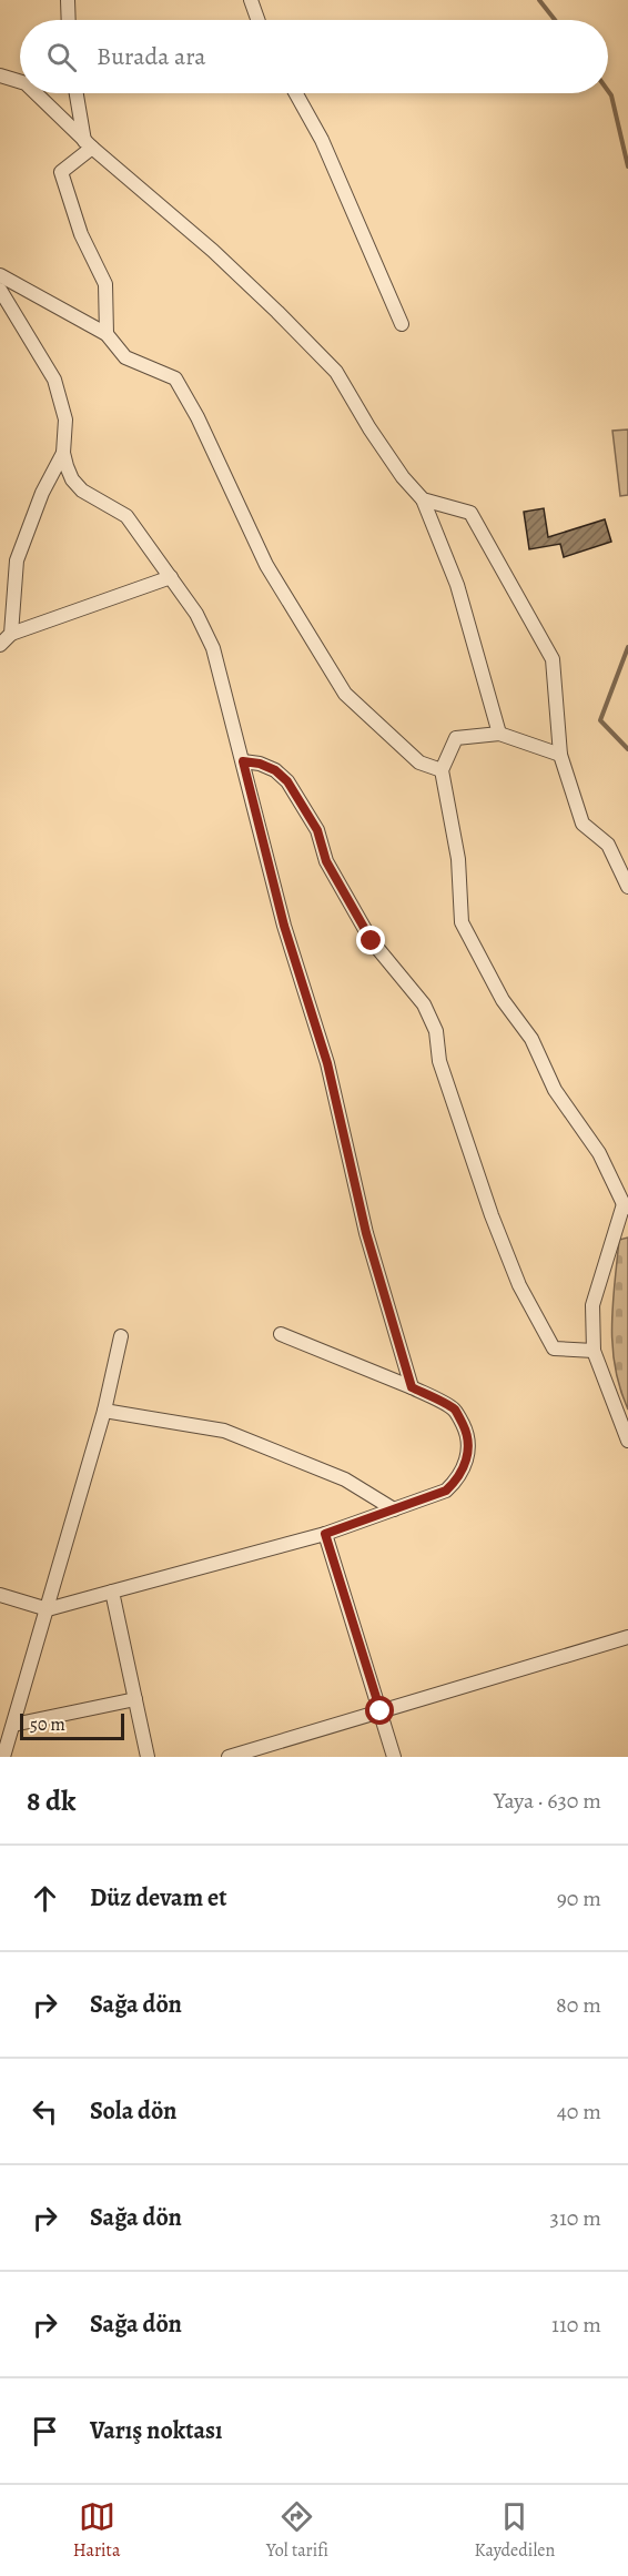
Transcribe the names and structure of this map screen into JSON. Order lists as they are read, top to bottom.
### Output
{
  "scale_bar": "50 m",
  "page": {
    "search": "Burada ara",
    "scale": "50 m",
    "heading": ["8 dk", "Yaya · 630 m"],
    "list": [
      ["Düz devam et", "90 m"],
      ["Sağa dön", "80 m"],
      ["Sola dön", "40 m"],
      ["Sağa dön", "310 m"],
      ["Sağa dön", "110 m"],
      "Varış noktası"
    ],
    "nav": ["Harita", "Yol tarifi", "Kaydedilen"]
  }
}
